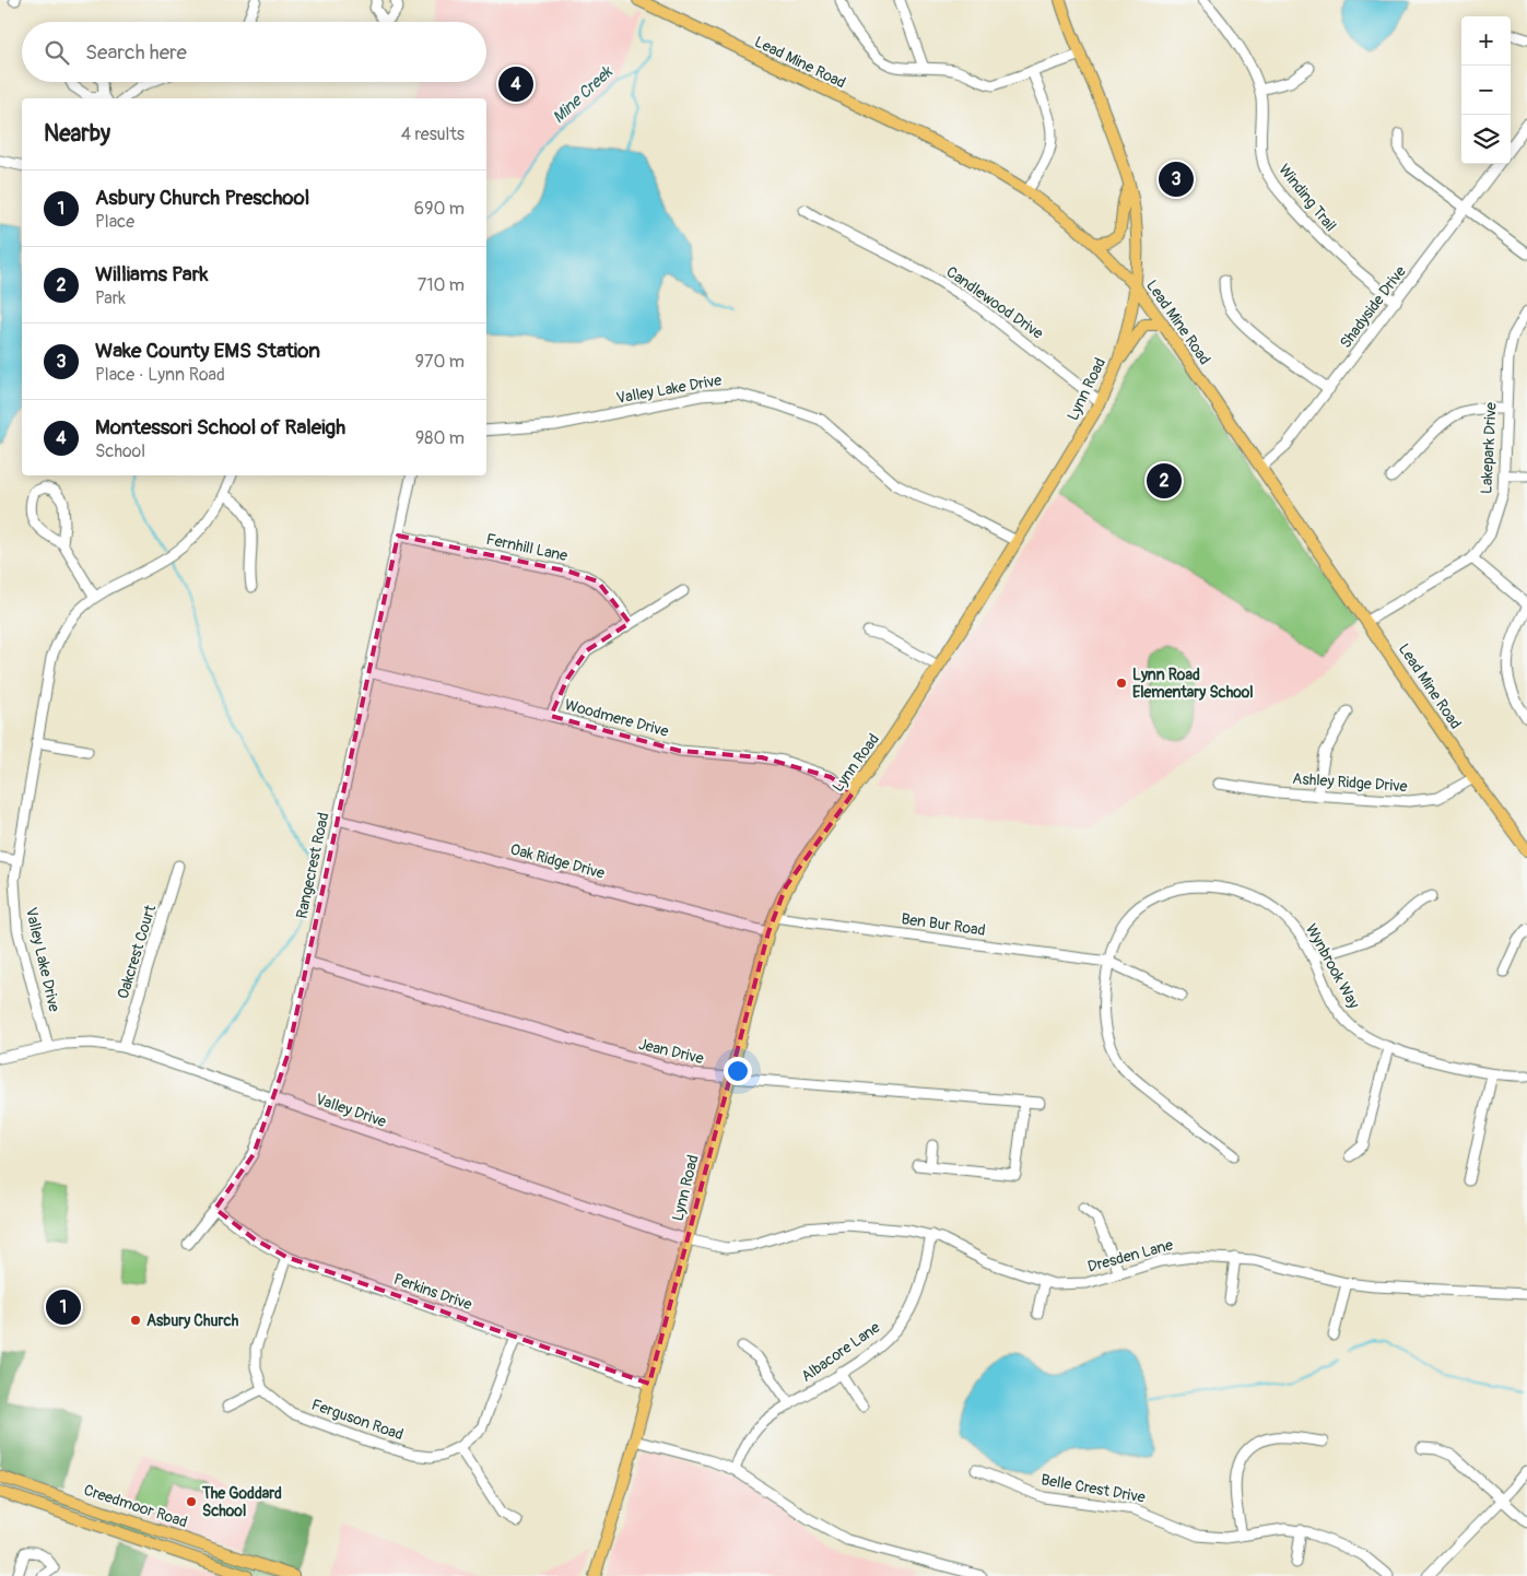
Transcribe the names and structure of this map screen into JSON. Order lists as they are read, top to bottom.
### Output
{
  "streets": {
    "main road": ["Lead Mine Road", "Lynn Road", "Creedmoor Road"],
    "street": [
      "Winding Trail",
      "Candlewood Drive",
      "Shadyside Drive",
      "Valley Lake Drive",
      "Lakepark Drive",
      "Fernhill Lane",
      "Woodmere Drive",
      "Ashley Ridge Drive",
      "Oak Ridge Drive",
      "Rangecrest Road",
      "Ben Bur Road",
      "Oakcrest Court",
      "Wynbrook Way",
      "Jean Drive",
      "Valley Drive",
      "Dresden Lane",
      "Perkins Drive",
      "Albacore Lane",
      "Ferguson Road",
      "Belle Crest Drive"
    ]
  },
  "crossings": [
    ["Lead Mine Road", "Shadyside Drive"],
    ["Lead Mine Road", "Lynn Road"],
    ["Lead Mine Road", "Lakepark Drive"],
    ["Lead Mine Road", "Ashley Ridge Drive"],
    ["Winding Trail", "Shadyside Drive"],
    ["Candlewood Drive", "Lynn Road"],
    ["Valley Lake Drive", "Lynn Road"],
    ["Valley Lake Drive", "Valley Drive"],
    ["Lynn Road", "Woodmere Drive"],
    ["Lynn Road", "Oak Ridge Drive"],
    ["Lynn Road", "Ben Bur Road"],
    ["Lynn Road", "Jean Drive"],
    ["Lynn Road", "Valley Drive"],
    ["Lynn Road", "Dresden Lane"],
    ["Lynn Road", "Perkins Drive"],
    ["Fernhill Lane", "Rangecrest Road"],
    ["Woodmere Drive", "Rangecrest Road"],
    ["Oak Ridge Drive", "Rangecrest Road"],
    ["Rangecrest Road", "Jean Drive"],
    ["Rangecrest Road", "Valley Drive"],
    ["Rangecrest Road", "Perkins Drive"],
    ["Ben Bur Road", "Wynbrook Way"],
    ["Oakcrest Court", "Valley Drive"],
    ["Valley Drive", "Dresden Lane"],
    ["Dresden Lane", "Albacore Lane"],
    ["Perkins Drive", "Ferguson Road"]
  ],
  "water": ["Mine Creek"],
  "places": ["Lynn Road Elementary School", "Asbury Church", "The Goddard School"],
  "page": {
    "map_buttons": ["+", "−"],
    "search": "Search here",
    "pins": [
      "4",
      "3",
      "2",
      "1"
    ],
    "heading": ["Nearby", "4 results"],
    "list": [
      {
        "mark": "1",
        "name": "Asbury Church Preschool",
        "note": "Place",
        "value": "690 m"
      },
      {
        "mark": "2",
        "name": "Williams Park",
        "note": "Park",
        "value": "710 m"
      },
      {
        "mark": "3",
        "name": "Wake County EMS Station",
        "note": "Place · Lynn Road",
        "value": "970 m"
      },
      {
        "mark": "4",
        "name": "Montessori School of Raleigh",
        "note": "School",
        "value": "980 m"
      }
    ]
  }
}
